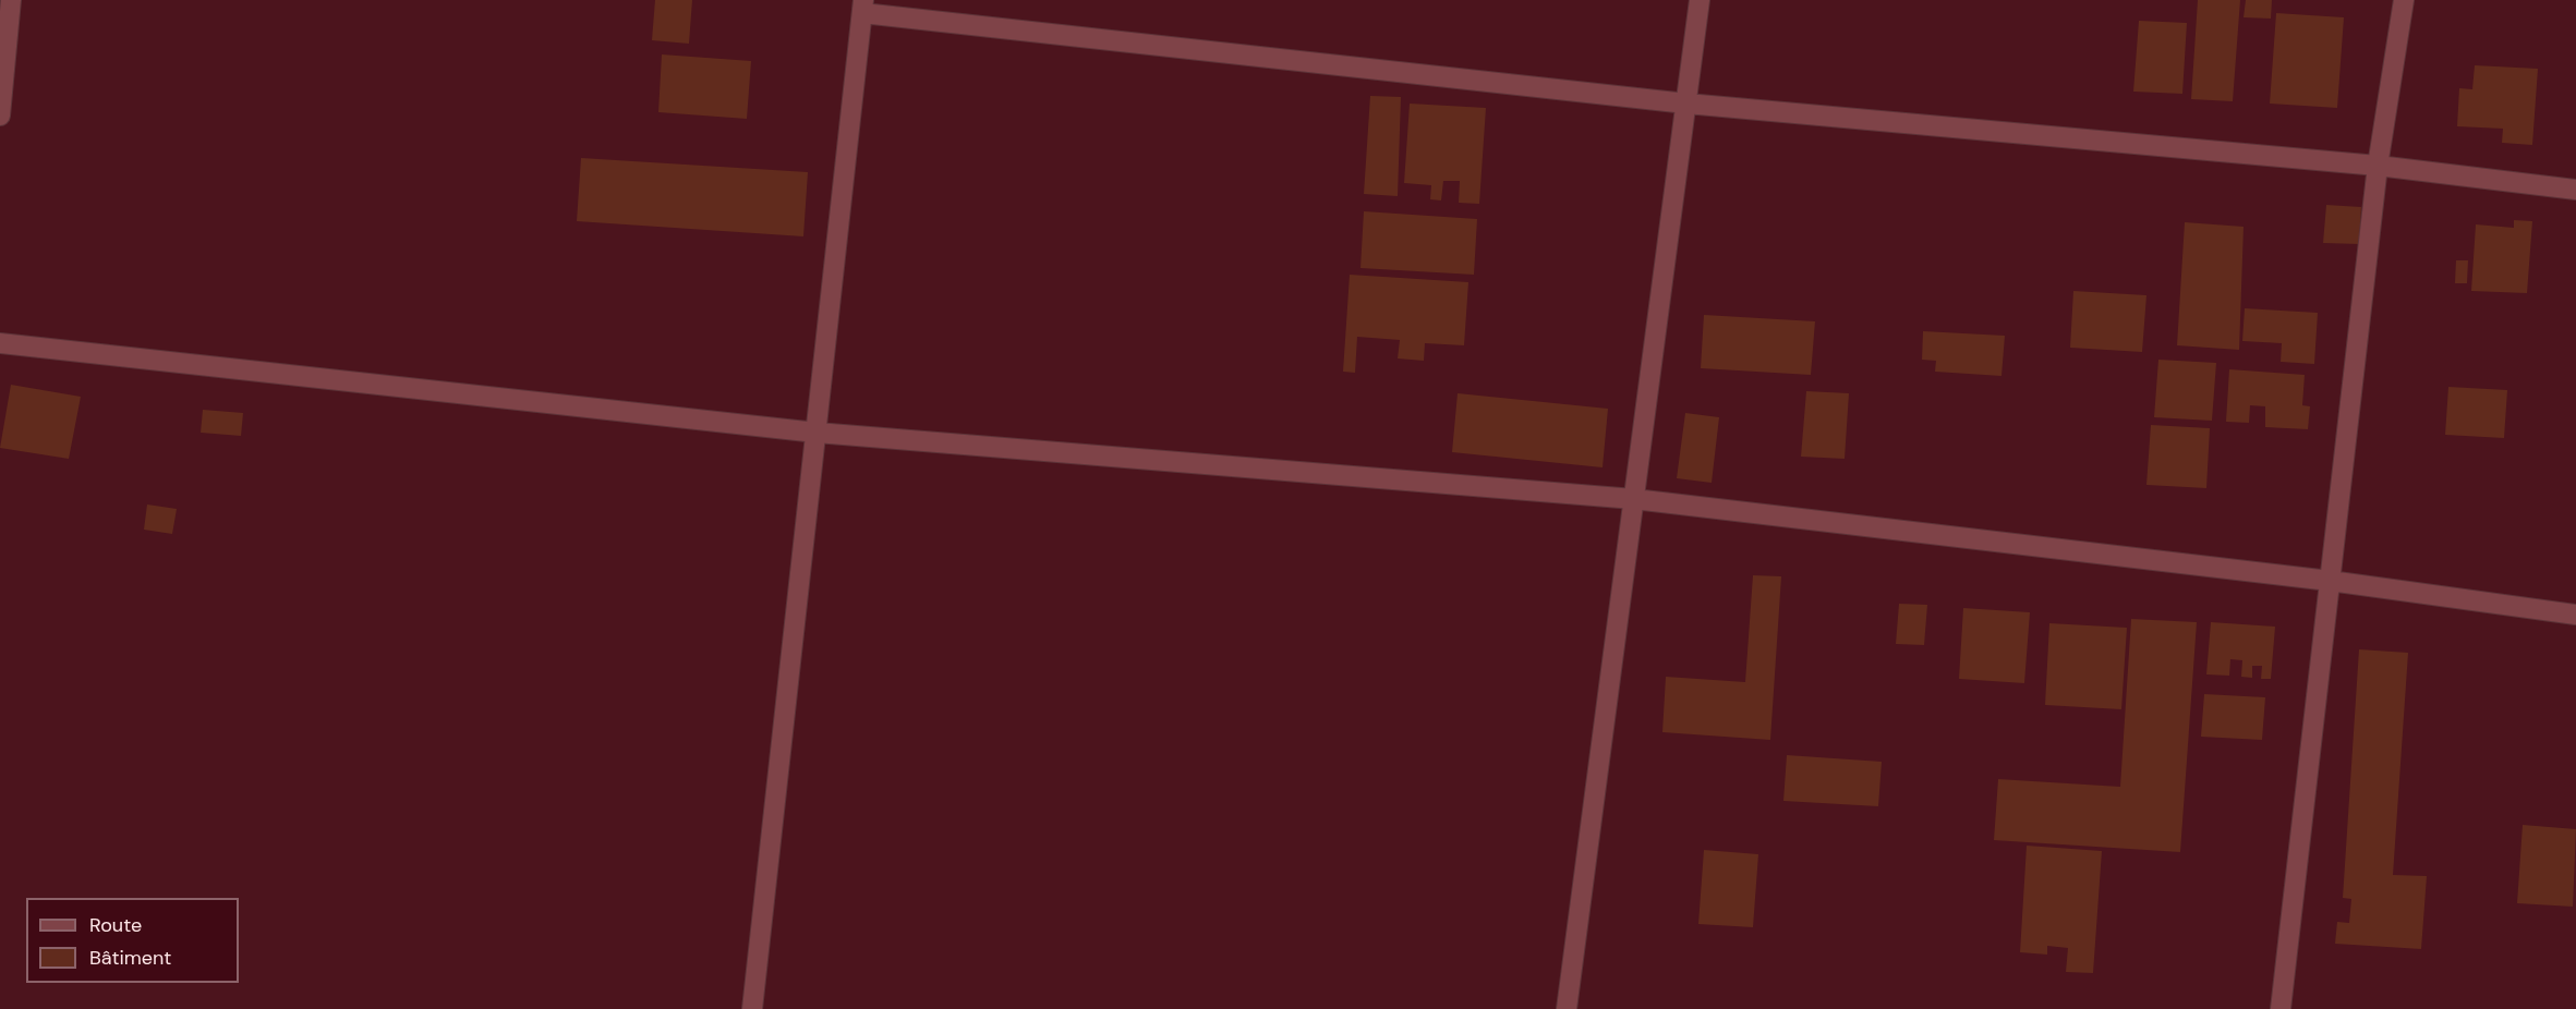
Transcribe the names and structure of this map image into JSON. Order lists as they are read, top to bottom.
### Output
{
  "legend": ["Route", "Bâtiment"]
}
